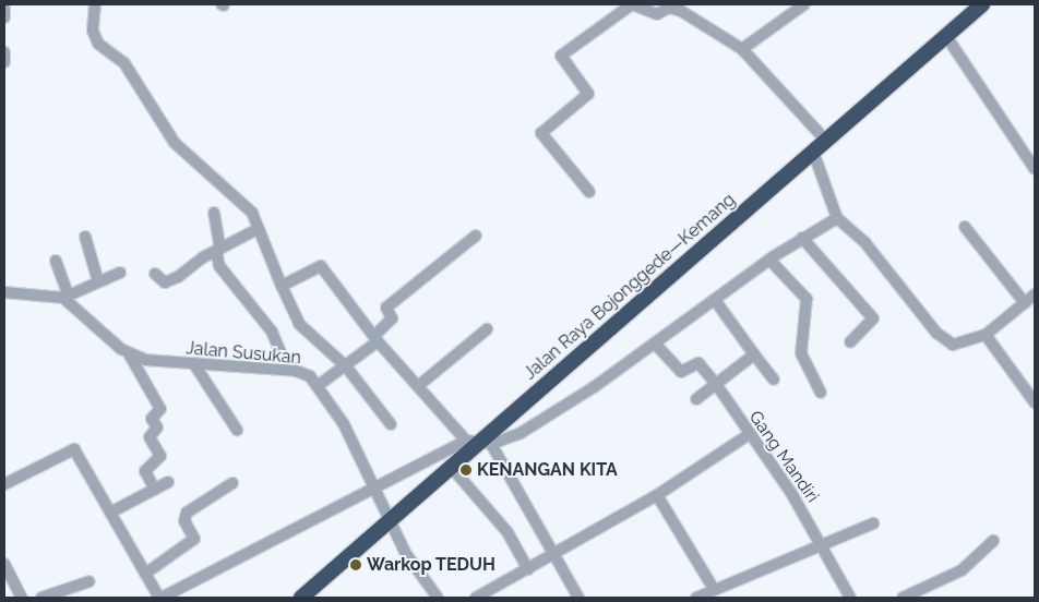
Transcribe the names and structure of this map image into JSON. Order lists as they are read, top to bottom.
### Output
{
  "streets": {
    "highway": ["Jalan Raya Bojonggede—Kemang"],
    "street": ["Jalan Susukan", "Gang Mandiri"]
  },
  "crossings": [
    ["Jalan Raya Bojonggede—Kemang", "Jalan Susukan"]
  ],
  "places": ["KENANGAN KITA", "Warkop TEDUH"]
}
